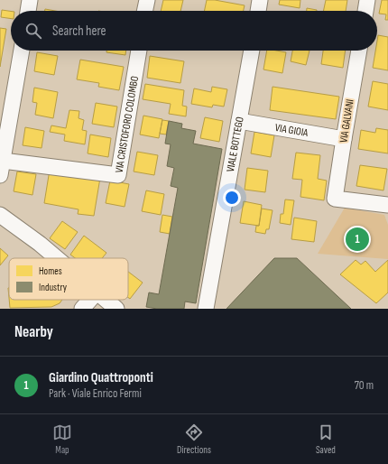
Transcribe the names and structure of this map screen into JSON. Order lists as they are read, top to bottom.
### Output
{
  "streets": {
    "street": [
      "VIA GALVANI",
      "VIA CRISTOFORO COLOMBO",
      "VIA GIOIA",
      "VIALE BOTTEGO"
    ]
  },
  "crossings": [
    ["VIA GALVANI", "VIA GIOIA"],
    ["VIA GIOIA", "VIALE BOTTEGO"]
  ],
  "legend": ["Homes", "Industry"],
  "page": {
    "search": "Search here",
    "pins": "1",
    "heading": "Nearby",
    "list": [
      {
        "mark": "1",
        "name": "Giardino Quattroponti",
        "note": "Park · Viale Enrico Fermi",
        "value": "70 m"
      }
    ],
    "nav": ["Map", "Directions", "Saved"]
  }
}
